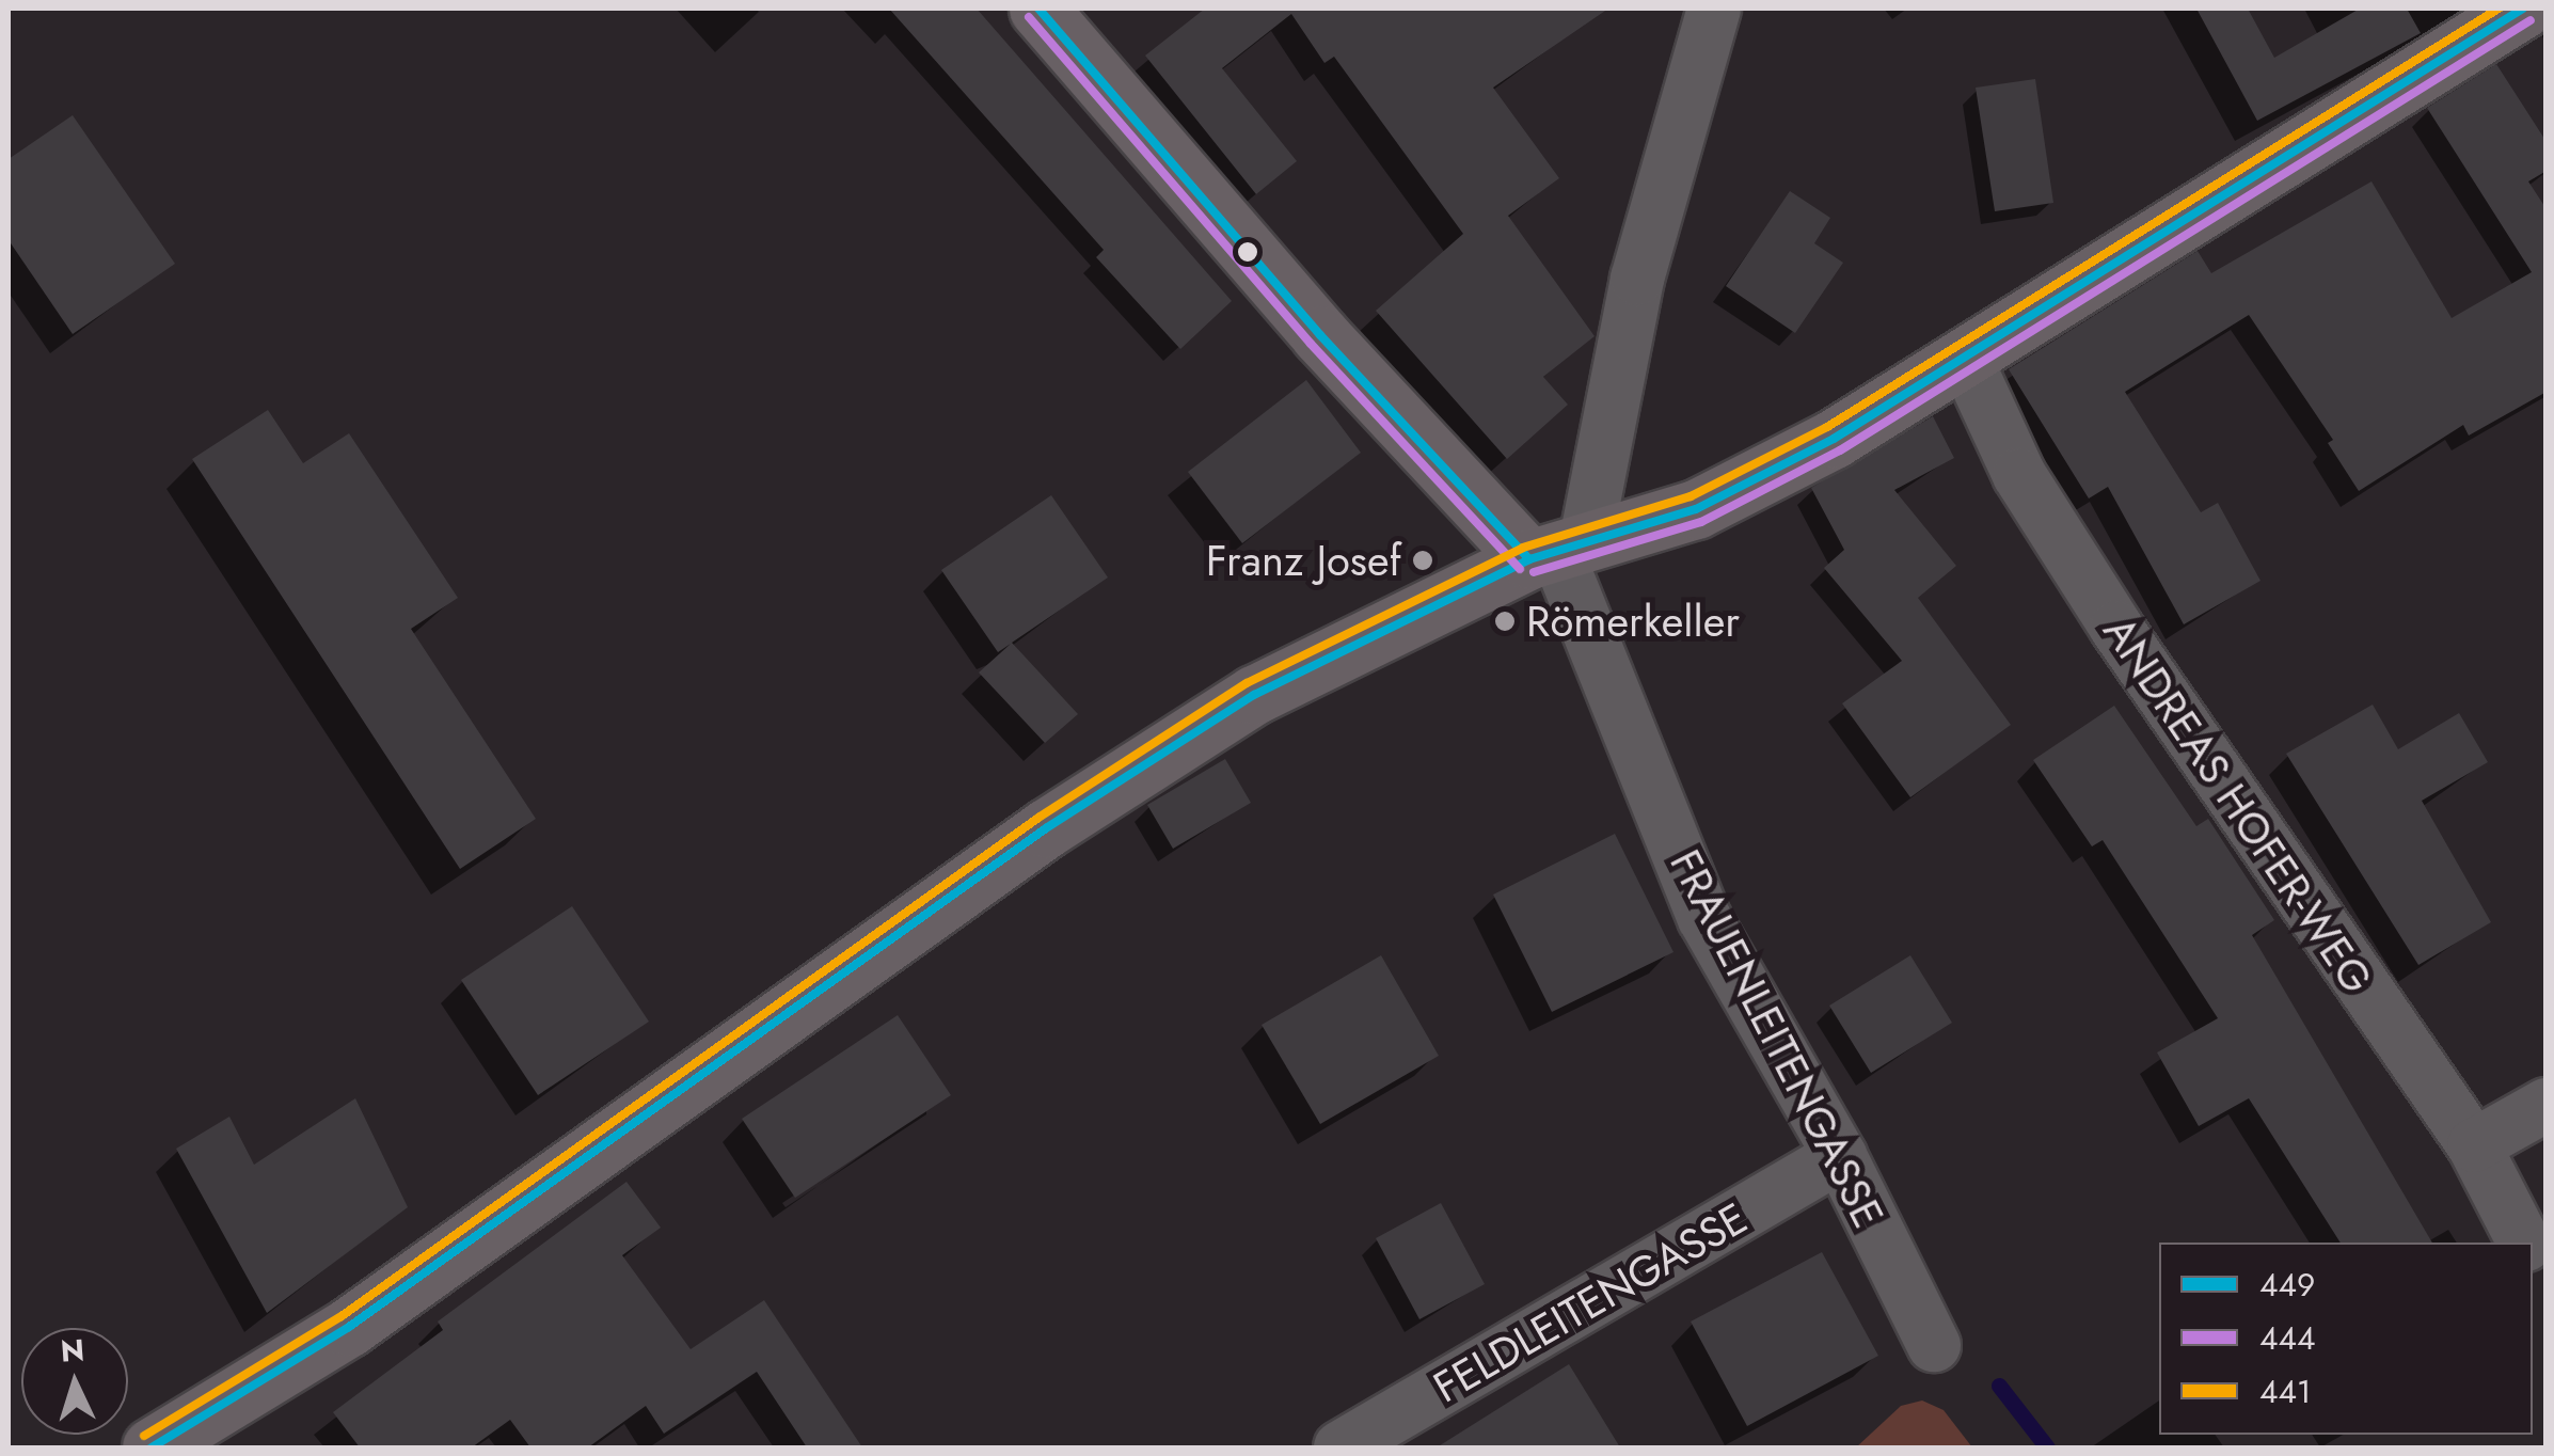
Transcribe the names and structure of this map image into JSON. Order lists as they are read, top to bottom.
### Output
{
  "streets": {
    "street": ["ANDREAS HOFER-WEG", "FRAUENLEITENGASSE", "FELDLEITENGASSE"]
  },
  "crossings": [
    ["FRAUENLEITENGASSE", "FELDLEITENGASSE"]
  ],
  "places": ["Franz Josef", "Römerkeller"],
  "lines": ["transit line 449", "transit line 441", "transit line 444"],
  "legend": ["449", "444", "441"],
  "north": "top"
}
